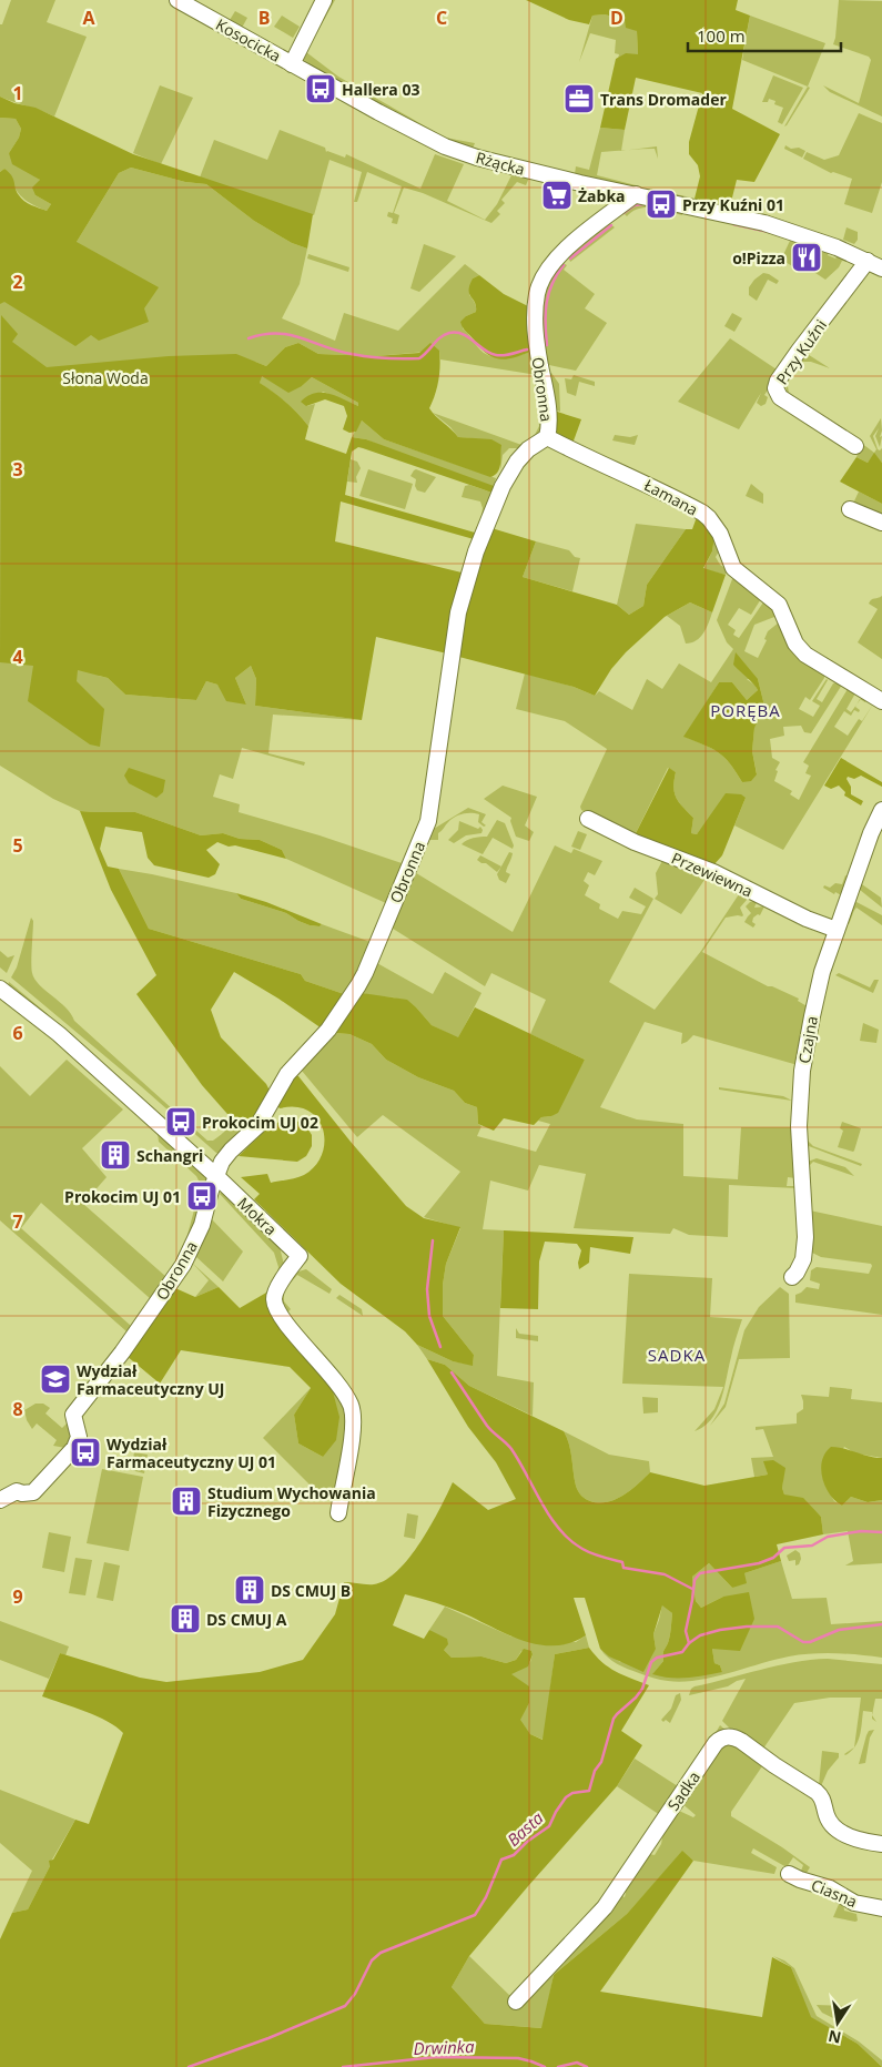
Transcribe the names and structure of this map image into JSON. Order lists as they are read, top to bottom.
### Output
{
  "streets": {
    "street": [
      "Kosocicka",
      "Rżącka",
      "Przy Kuźni",
      "Obronna",
      "Łamana",
      "Przewiewna",
      "Czajna",
      "Mokra",
      "Sadka",
      "Ciasna"
    ]
  },
  "crossings": [
    ["Kosocicka", "Rżącka"],
    ["Rżącka", "Przy Kuźni"],
    ["Rżącka", "Obronna"],
    ["Obronna", "Łamana"],
    ["Obronna", "Mokra"],
    ["Przewiewna", "Czajna"]
  ],
  "districts": ["PORĘBA", "SADKA"],
  "water": ["Basta", "Drwinka"],
  "parks": ["Słona Woda"],
  "places": {
    "bus stop": [
      "Hallera 03",
      "Przy Kuźni 01",
      "Prokocim UJ 02",
      "Prokocim UJ 01",
      "Wydział Farmaceutyczny UJ 01"
    ],
    "office": ["Trans Dromader"],
    "supermarket": ["Żabka"],
    "restaurant": ["o!Pizza"],
    "building": [
      "Schangri",
      "Studium Wychowania Fizycznego",
      "DS CMUJ B",
      "DS CMUJ A"
    ],
    "school or university": ["Wydział Farmaceutyczny UJ"]
  },
  "scale_bar": "100 m",
  "north": "bottom",
  "grid": {
    "columns": [
      "A",
      "B",
      "C",
      "D"
    ],
    "rows": [
      "1",
      "2",
      "3",
      "4",
      "5",
      "6",
      "7",
      "8",
      "9"
    ]
  }
}
